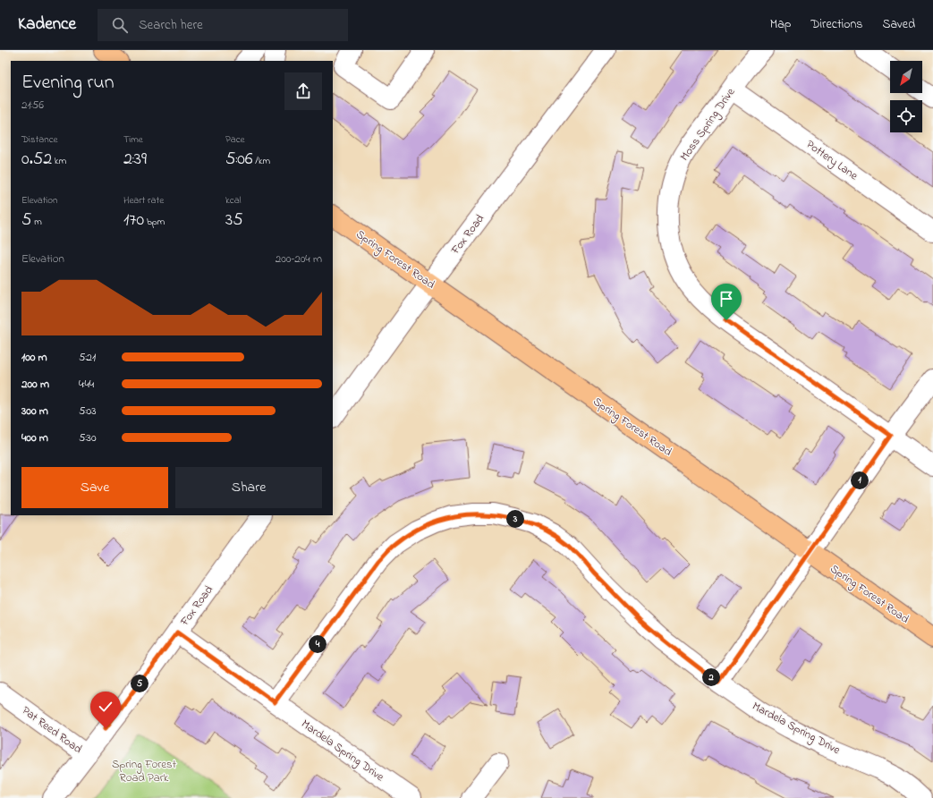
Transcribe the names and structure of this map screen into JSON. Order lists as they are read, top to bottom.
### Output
{
  "streets": {
    "main road": ["Spring Forest Road"],
    "street": [
      "Moss Spring Drive",
      "Pottery Lane",
      "Fox Road",
      "Mardela Spring Drive",
      "Pat Reed Road"
    ]
  },
  "crossings": [
    ["Moss Spring Drive", "Pottery Lane"],
    ["Fox Road", "Spring Forest Road"],
    ["Fox Road", "Mardela Spring Drive"],
    ["Fox Road", "Pat Reed Road"]
  ],
  "parks": ["Spring Forest Road Park"],
  "north": "bottom left",
  "page": {
    "header": "Kadence",
    "search": "Search here",
    "nav": ["Map", "Directions", "Saved"],
    "heading": ["Evening run", "21:56"],
    "stats": [
      ["Distance", "0.52 km"],
      ["Time", "2:39"],
      ["Pace", "5:06 /km"],
      ["Elevation", "5 m"],
      ["Heart rate", "170 bpm"],
      ["kcal", "35"]
    ],
    "chart": ["Elevation", "200–204 m"],
    "list": [
      {
        "name": "100 m",
        "note": "5:21"
      },
      {
        "name": "200 m",
        "note": "4:44"
      },
      {
        "name": "300 m",
        "note": "5:03"
      },
      {
        "name": "400 m",
        "note": "5:30"
      }
    ],
    "buttons": ["Save", "Share"],
    "pins": [
      "1",
      "3",
      "4",
      "2",
      "5"
    ]
  }
}
